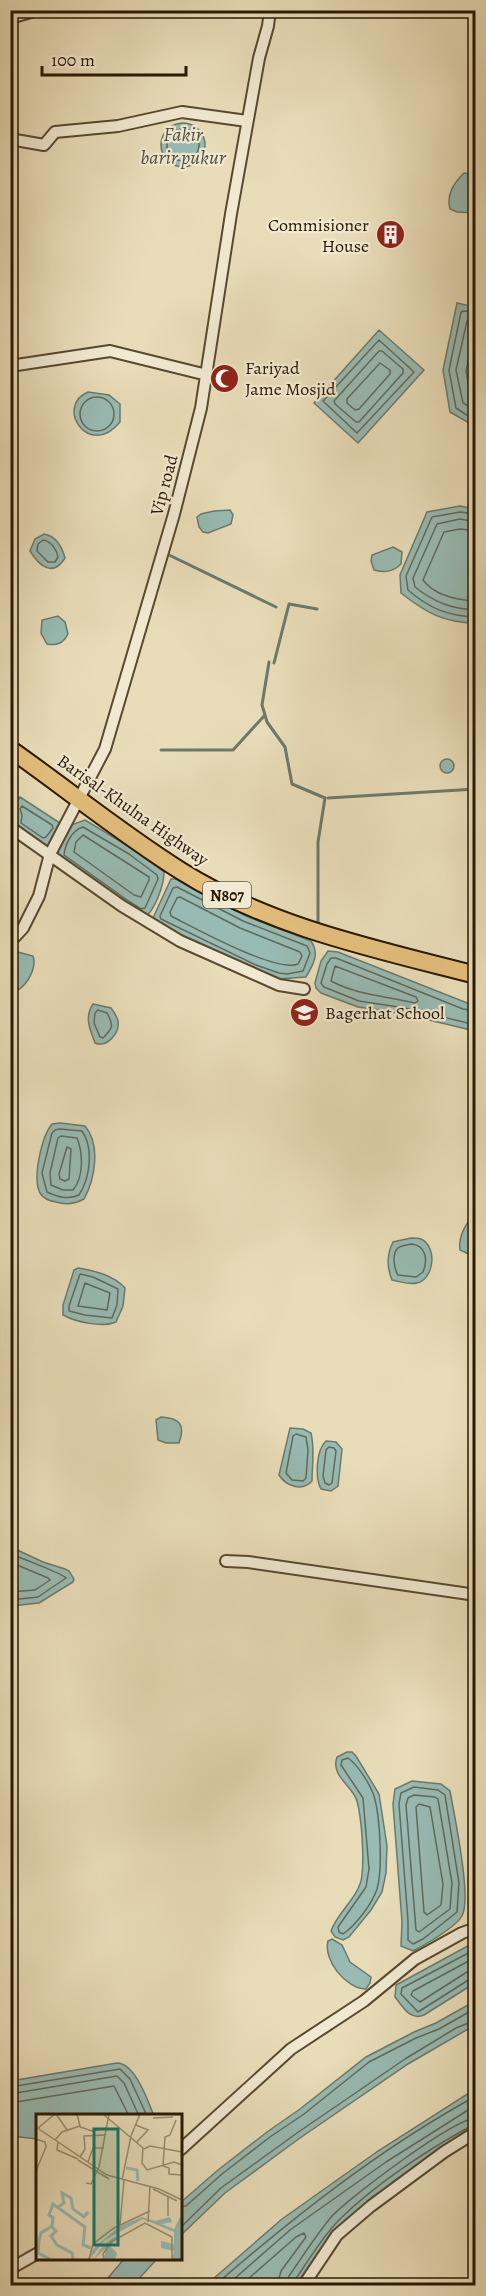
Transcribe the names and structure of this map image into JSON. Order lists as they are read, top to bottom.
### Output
{
  "streets": {
    "highway": ["Barisal-Khulna Highway", "N807"],
    "street": ["Vip road"]
  },
  "crossings": [
    ["Vip road", "Barisal-Khulna Highway"]
  ],
  "water": ["Fakir barir pukur"],
  "places": {
    "building": ["Commisioner House"],
    "mosque": ["Fariyad Jame Mosjid"],
    "school or university": ["Bagerhat School"]
  },
  "scale_bar": "100 m"
}
